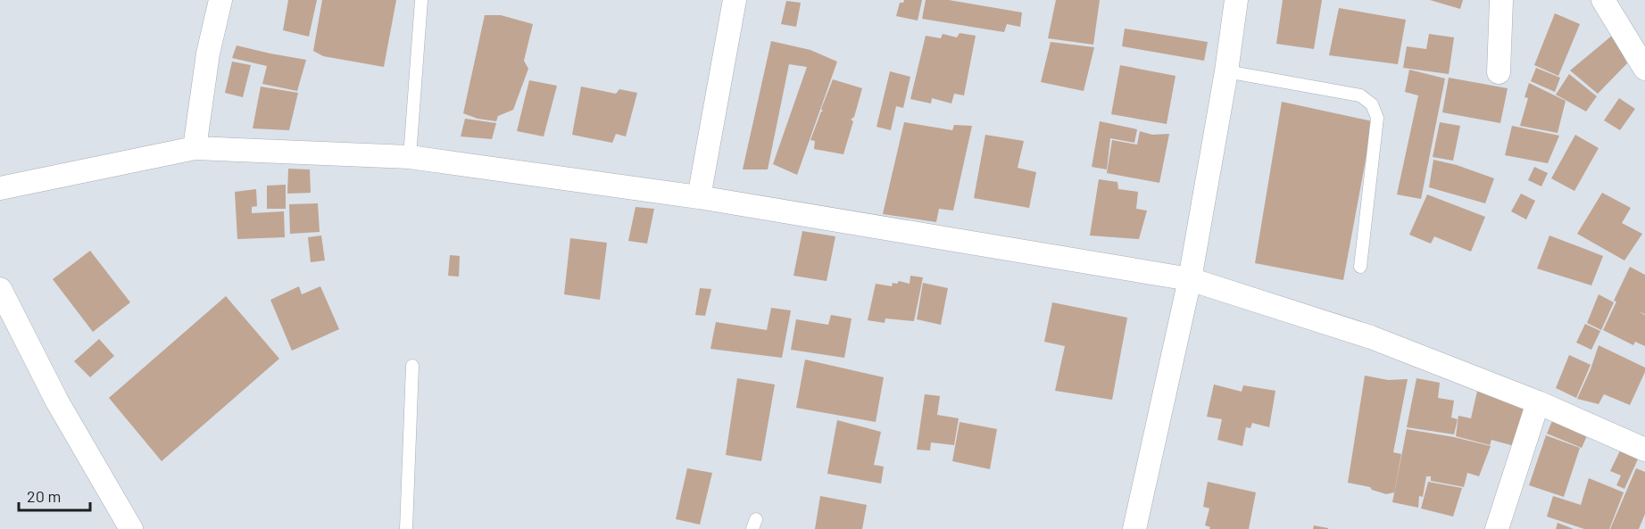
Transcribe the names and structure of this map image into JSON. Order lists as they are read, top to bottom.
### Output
{
  "scale_bar": "20 m"
}
